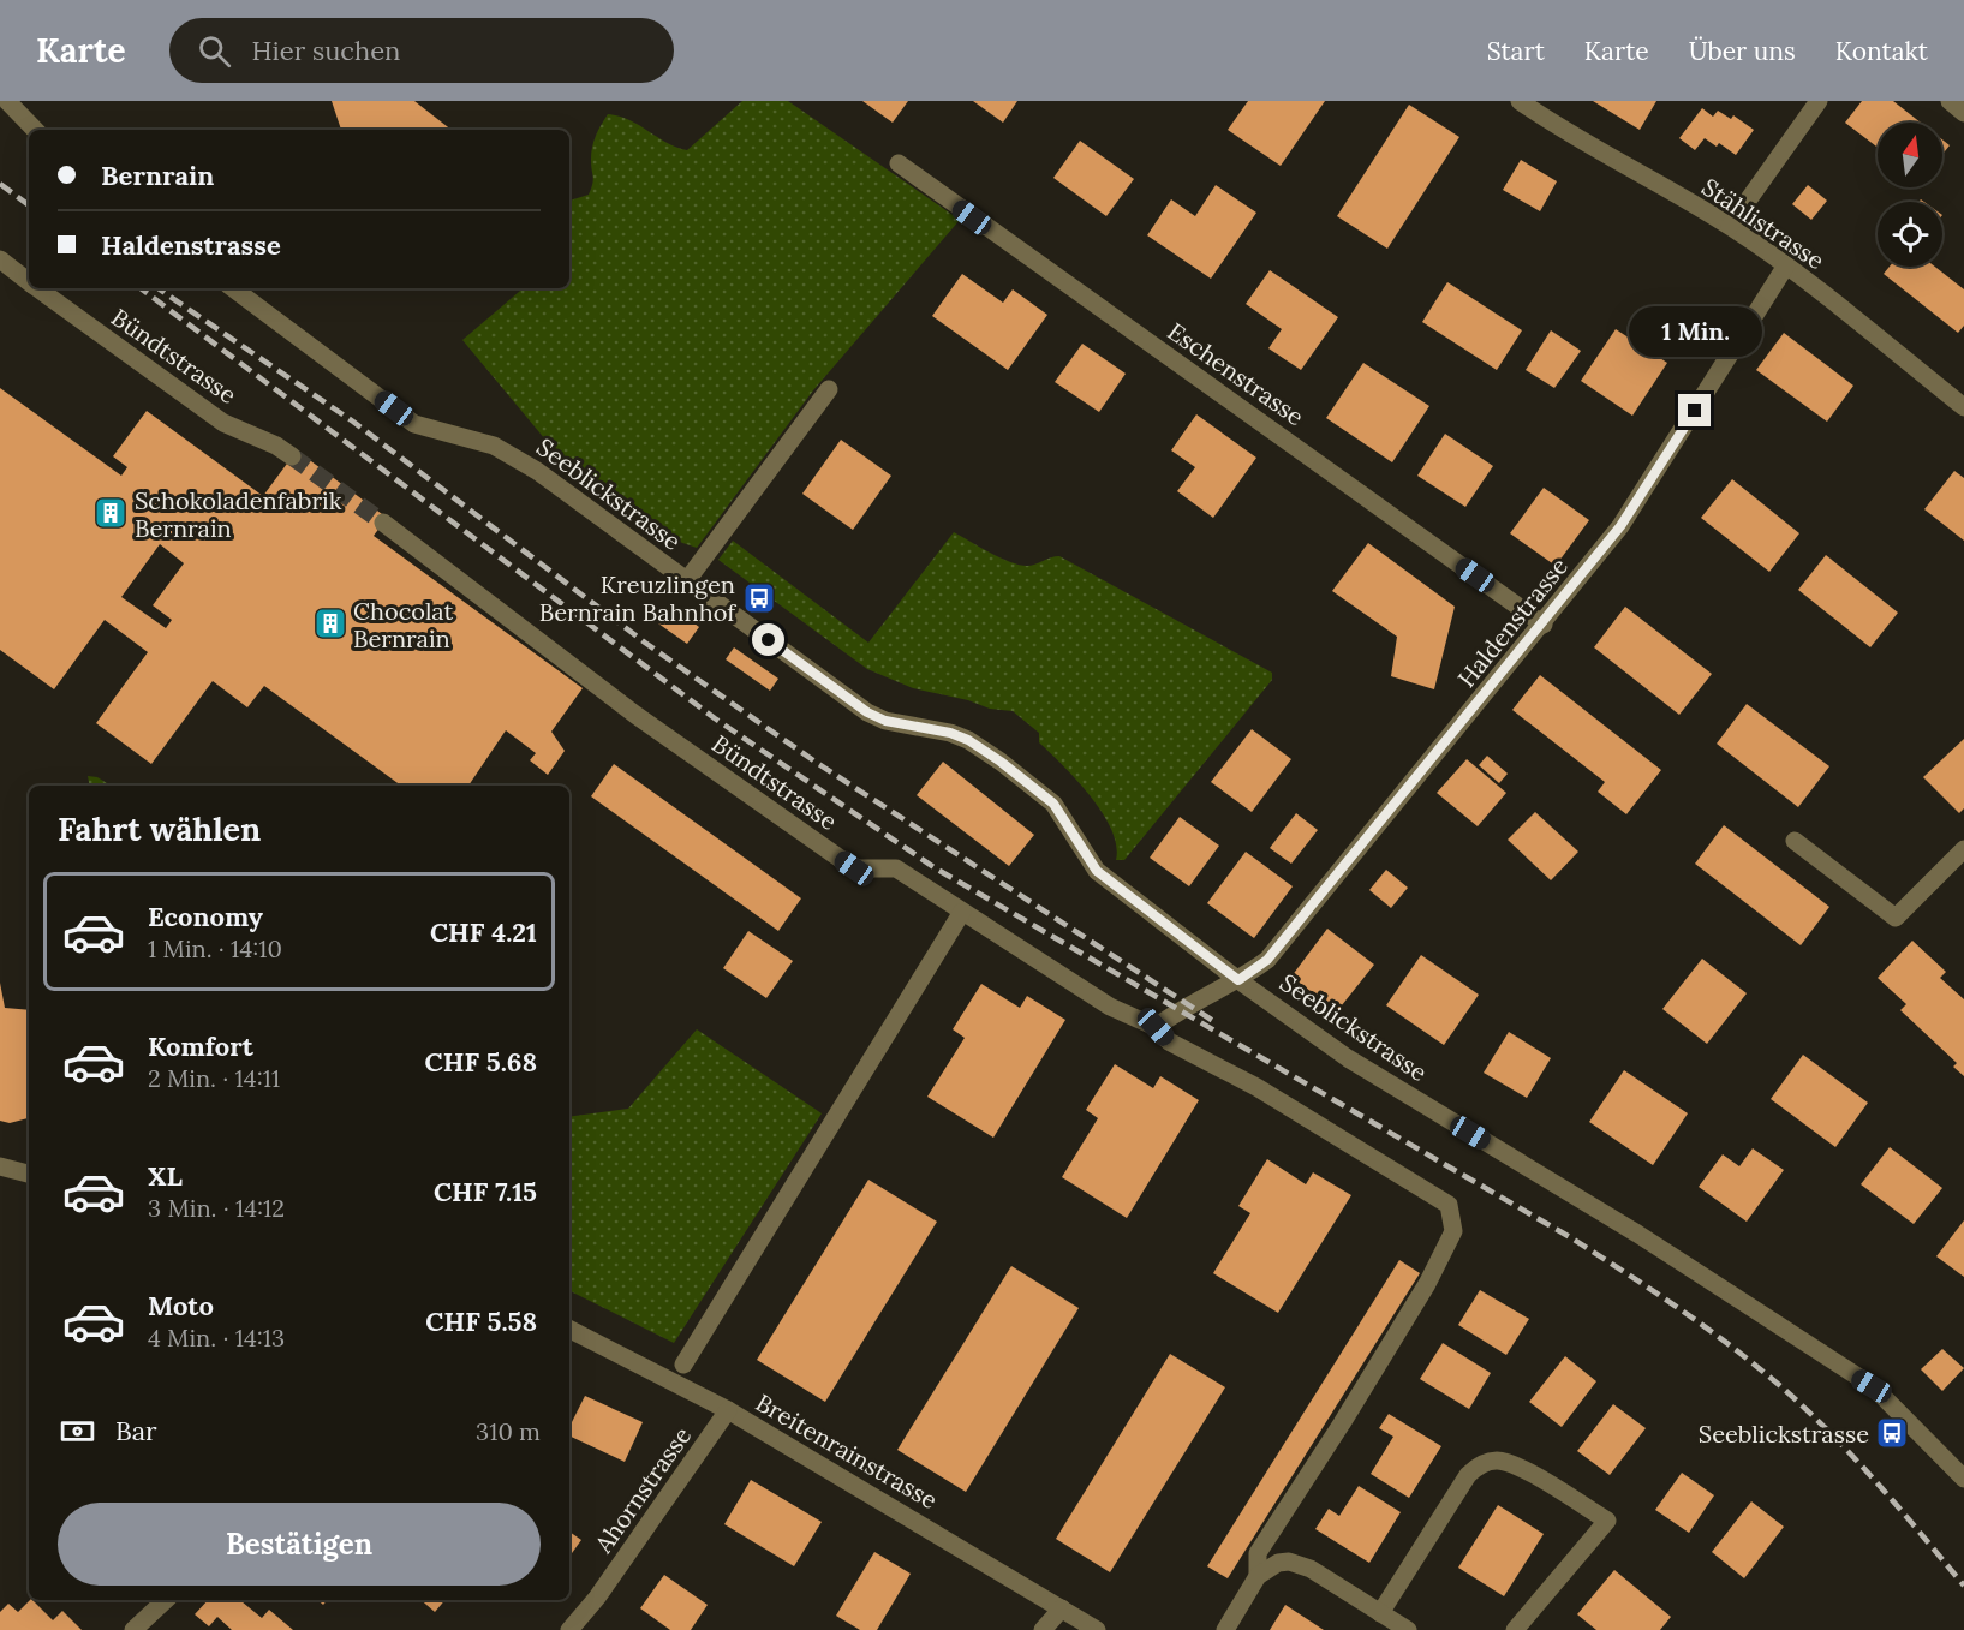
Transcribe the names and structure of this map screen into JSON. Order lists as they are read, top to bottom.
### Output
{
  "streets": {
    "street": [
      "Stählistrasse",
      "Bündtstrasse",
      "Eschenstrasse",
      "Seeblickstrasse",
      "Haldenstrasse",
      "Breitenrainstrasse",
      "Ahornstrasse"
    ]
  },
  "crossings": [
    ["Stählistrasse", "Haldenstrasse"],
    ["Eschenstrasse", "Haldenstrasse"],
    ["Seeblickstrasse", "Haldenstrasse"],
    ["Breitenrainstrasse", "Ahornstrasse"]
  ],
  "places": {
    "building": ["Schokoladenfabrik Bernrain", "Chocolat Bernrain"],
    "bus stop": ["Kreuzlingen Bernrain Bahnhof", "Seeblickstrasse"]
  },
  "north": "top",
  "page": {
    "header": "Karte",
    "search": "Hier suchen",
    "nav": [
      "Start",
      "Karte",
      "Über uns",
      "Kontakt"
    ],
    "banner": ["Bernrain", "Haldenstrasse"],
    "bubble": "1 Min.",
    "heading": "Fahrt wählen",
    "list": [
      {
        "name": "Economy",
        "note": "1 Min. · 14:10",
        "value": "CHF 4.21"
      },
      {
        "name": "Komfort",
        "note": "2 Min. · 14:11",
        "value": "CHF 5.68"
      },
      {
        "name": "XL",
        "note": "3 Min. · 14:12",
        "value": "CHF 7.15"
      },
      {
        "name": "Moto",
        "note": "4 Min. · 14:13",
        "value": "CHF 5.58"
      }
    ],
    "pay": ["Bar", "310 m"],
    "buttons": "Bestätigen"
  }
}
